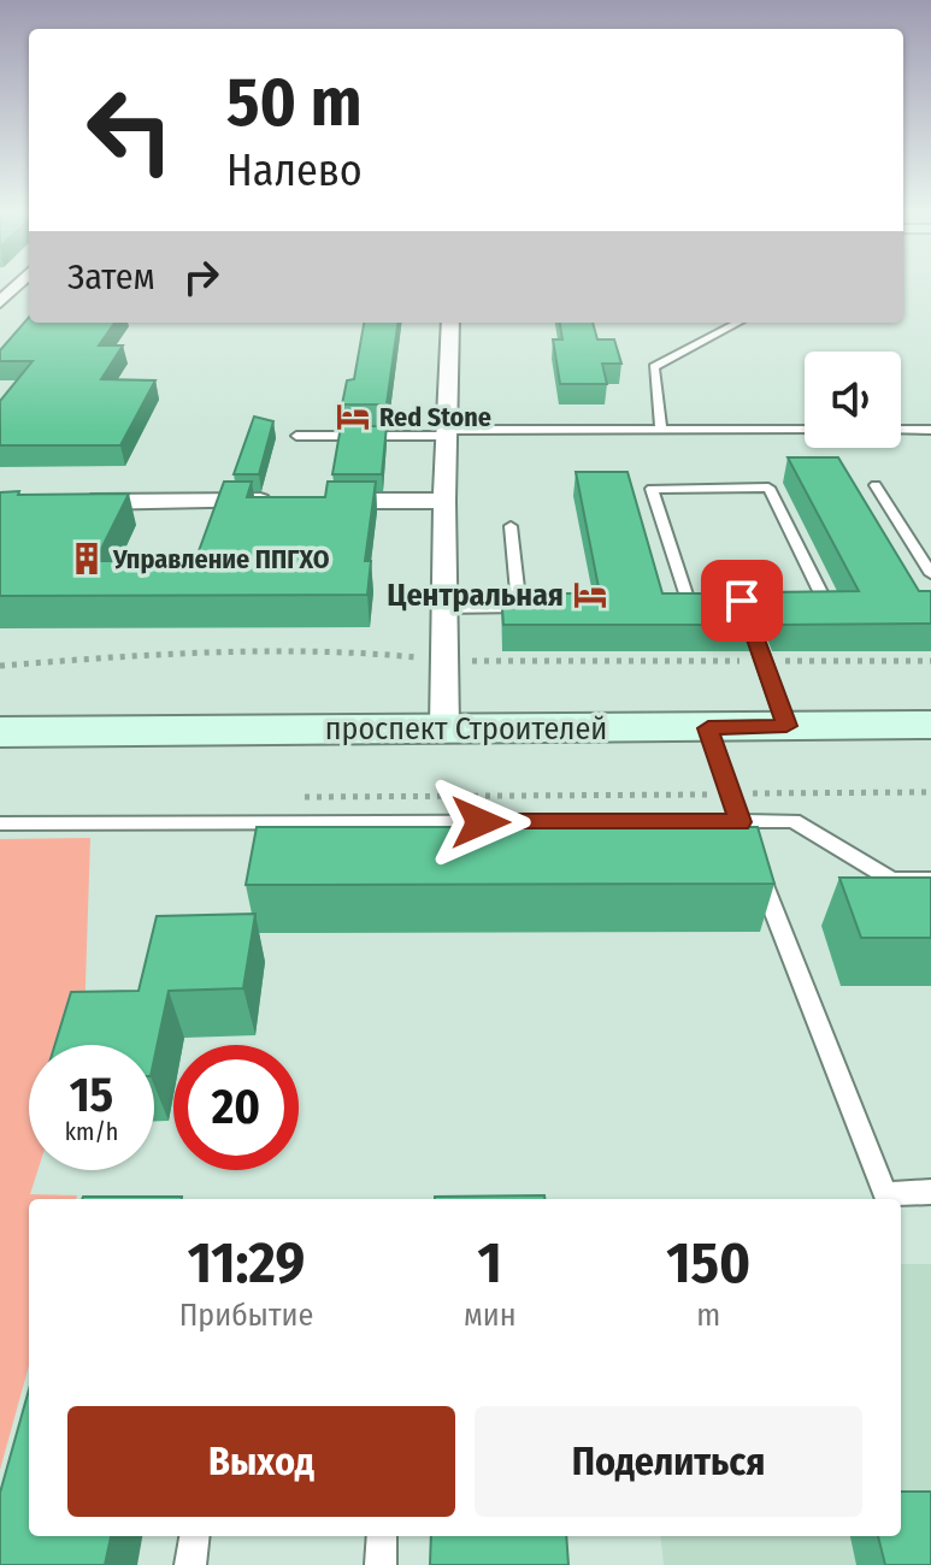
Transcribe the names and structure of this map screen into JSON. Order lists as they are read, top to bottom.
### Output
{
  "streets": {
    "street": ["проспект Строителей"]
  },
  "places": {
    "hotel": ["Red Stone", "Центральная"],
    "building": ["Управление ППГХО"]
  },
  "page": {
    "turn": ["50 m", "Налево"],
    "then": "Затем",
    "speed": "15 km/h",
    "limit": "20",
    "eta": [
      "11:29",
      "Прибытие",
      "1",
      "мин",
      "150",
      "m"
    ],
    "buttons": ["Выход", "Поделиться"]
  }
}
